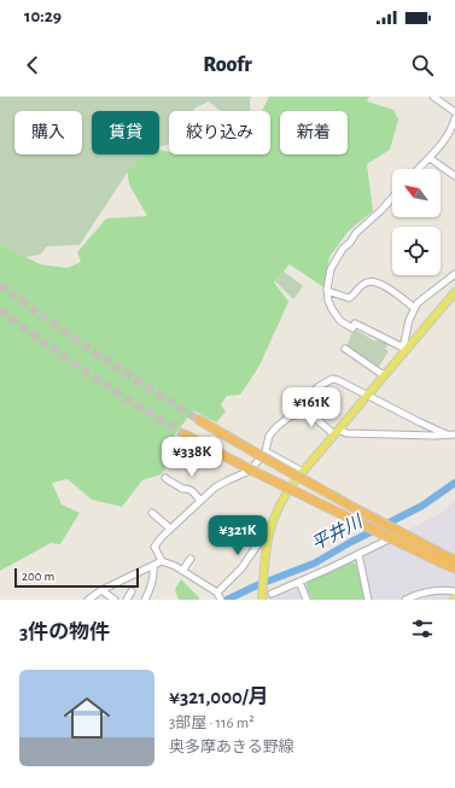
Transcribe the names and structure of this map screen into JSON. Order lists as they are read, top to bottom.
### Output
{
  "water": ["平井川"],
  "scale_bar": "200 m",
  "north": "top left",
  "page": {
    "status": "10:29",
    "header": "Roofr",
    "chip": [
      "購入",
      "賃貸",
      "絞り込み",
      "新着"
    ],
    "price": ["¥161K", "¥338K", "¥321K"],
    "scale": "200 m",
    "heading": "3件の物件",
    "list": [
      {
        "name": "¥321,000/月",
        "note": "3部屋 · 116 m² · 奥多摩あきる野線"
      }
    ]
  }
}
